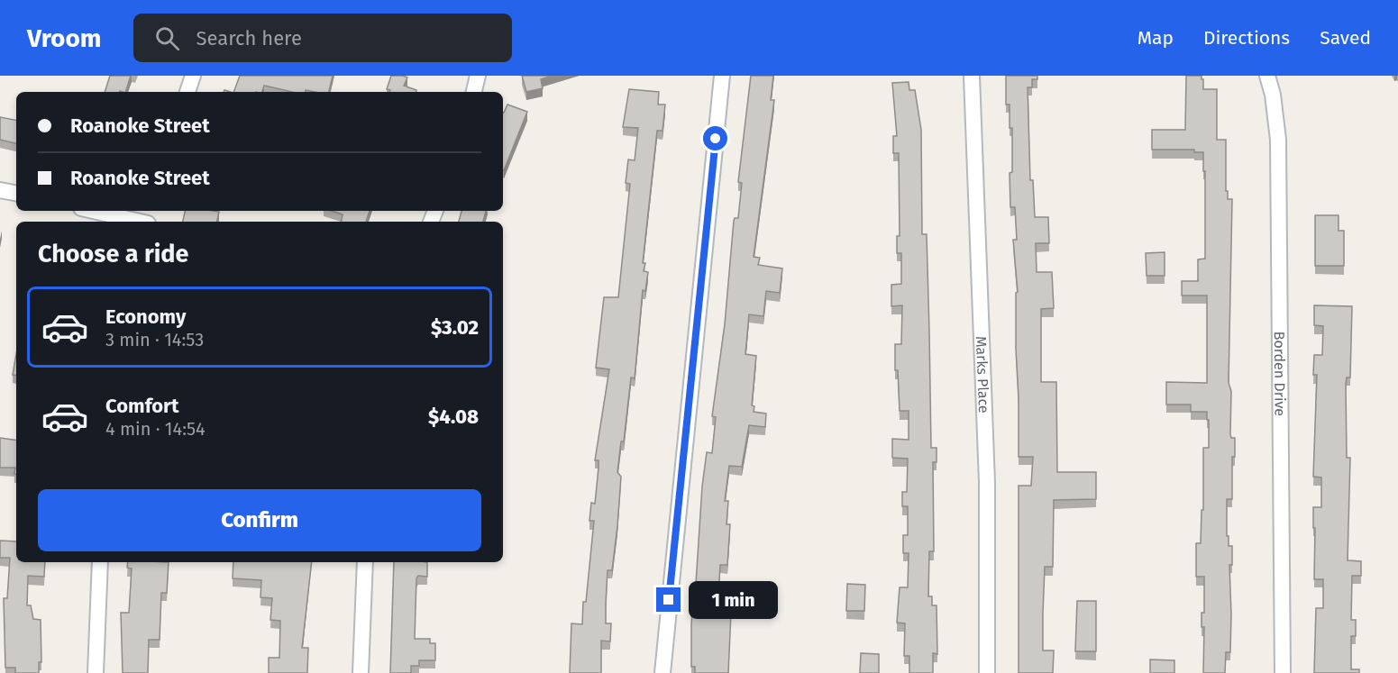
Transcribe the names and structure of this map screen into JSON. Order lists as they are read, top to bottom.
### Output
{
  "streets": {
    "street": ["Marks Place", "Borden Drive"]
  },
  "page": {
    "header": "Vroom",
    "search": "Search here",
    "nav": ["Map", "Directions", "Saved"],
    "banner": ["Roanoke Street", "Roanoke Street"],
    "heading": "Choose a ride",
    "list": [
      {
        "name": "Economy",
        "note": "3 min · 14:53",
        "value": "$3.02"
      },
      {
        "name": "Comfort",
        "note": "4 min · 14:54",
        "value": "$4.08"
      }
    ],
    "buttons": "Confirm",
    "bubble": "1 min"
  }
}
